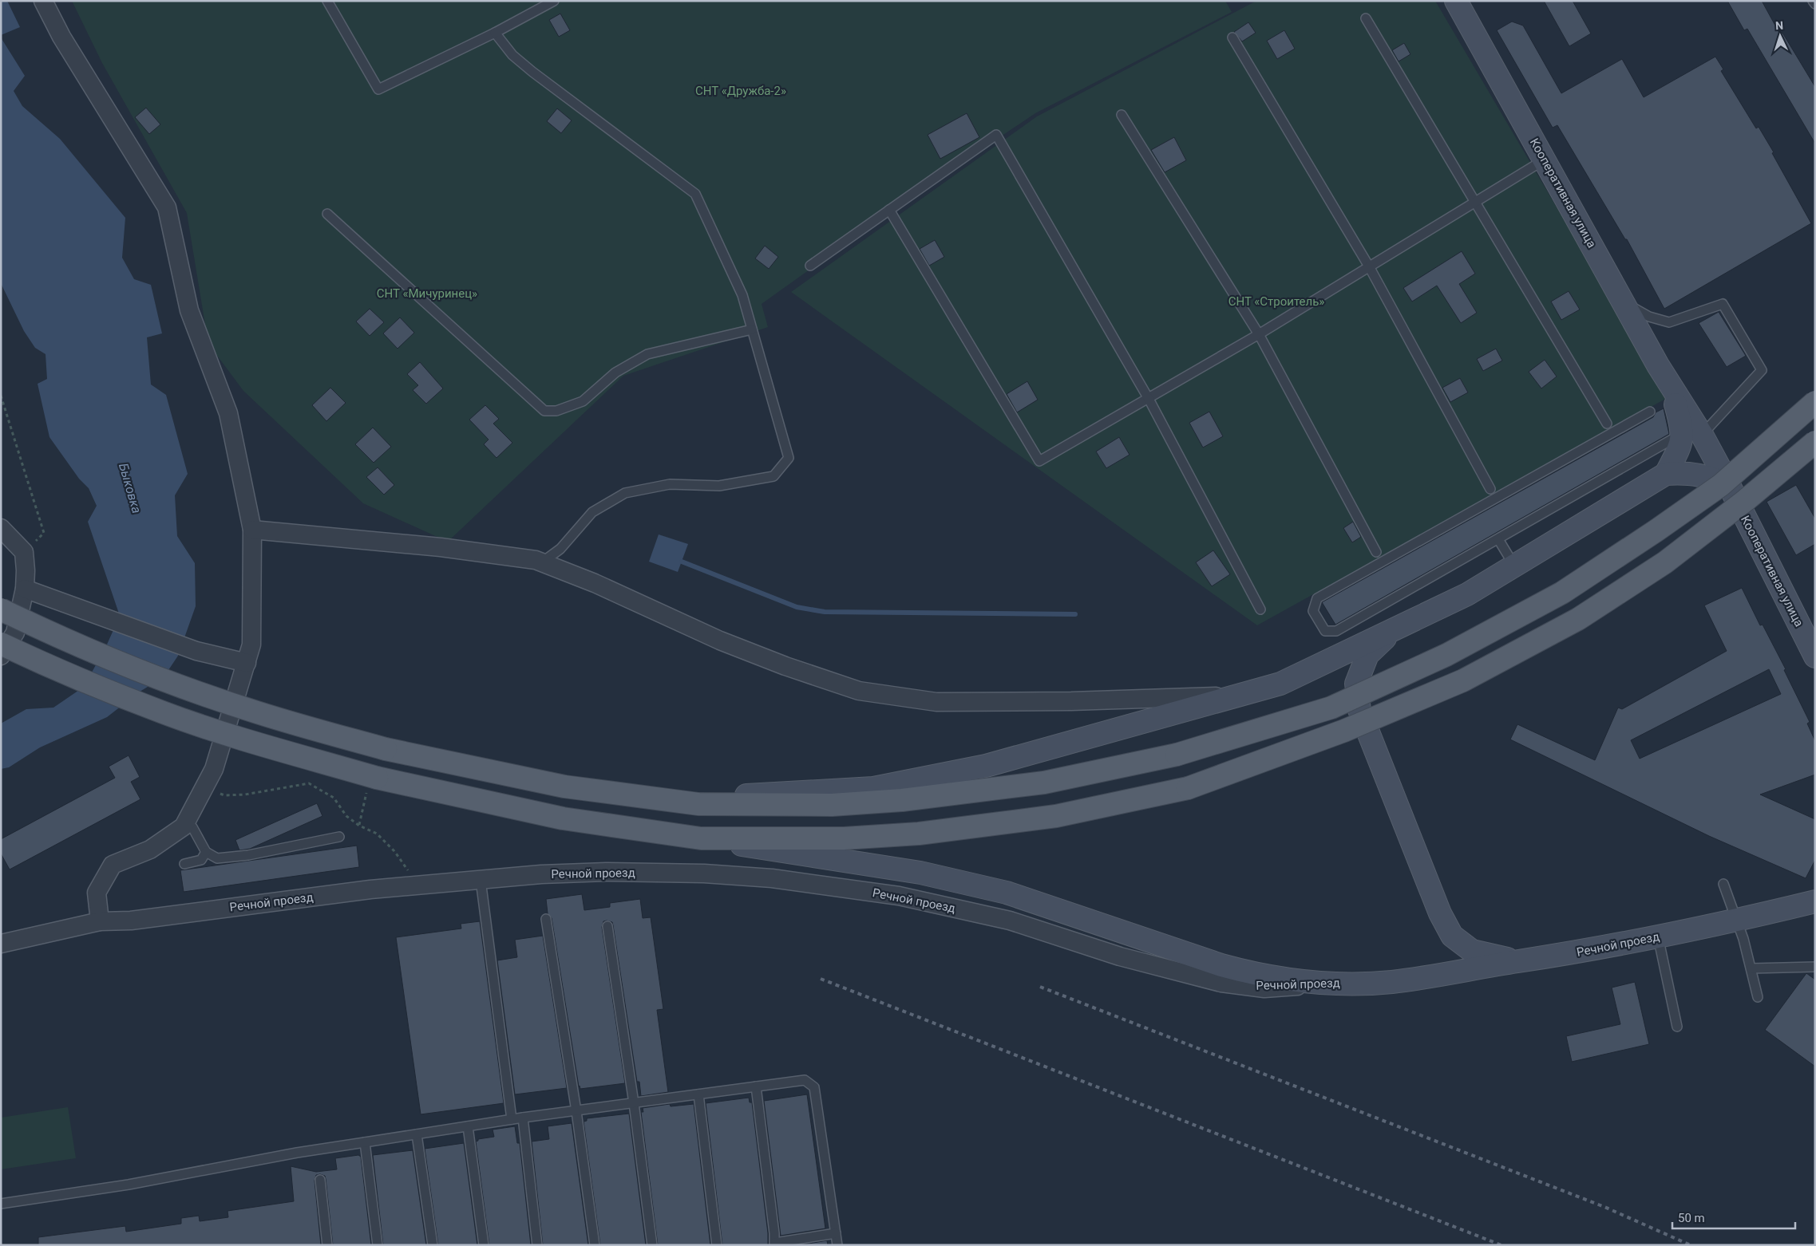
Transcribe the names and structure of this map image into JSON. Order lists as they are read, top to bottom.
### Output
{
  "streets": {
    "main road": ["Кооперативная улица", "Речной проезд"]
  },
  "water": ["Быковка"],
  "parks": ["СНТ «Дружба-2»", "СНТ «Мичуринец»", "СНТ «Строитель»"],
  "scale_bar": "50 m",
  "north": "top"
}
